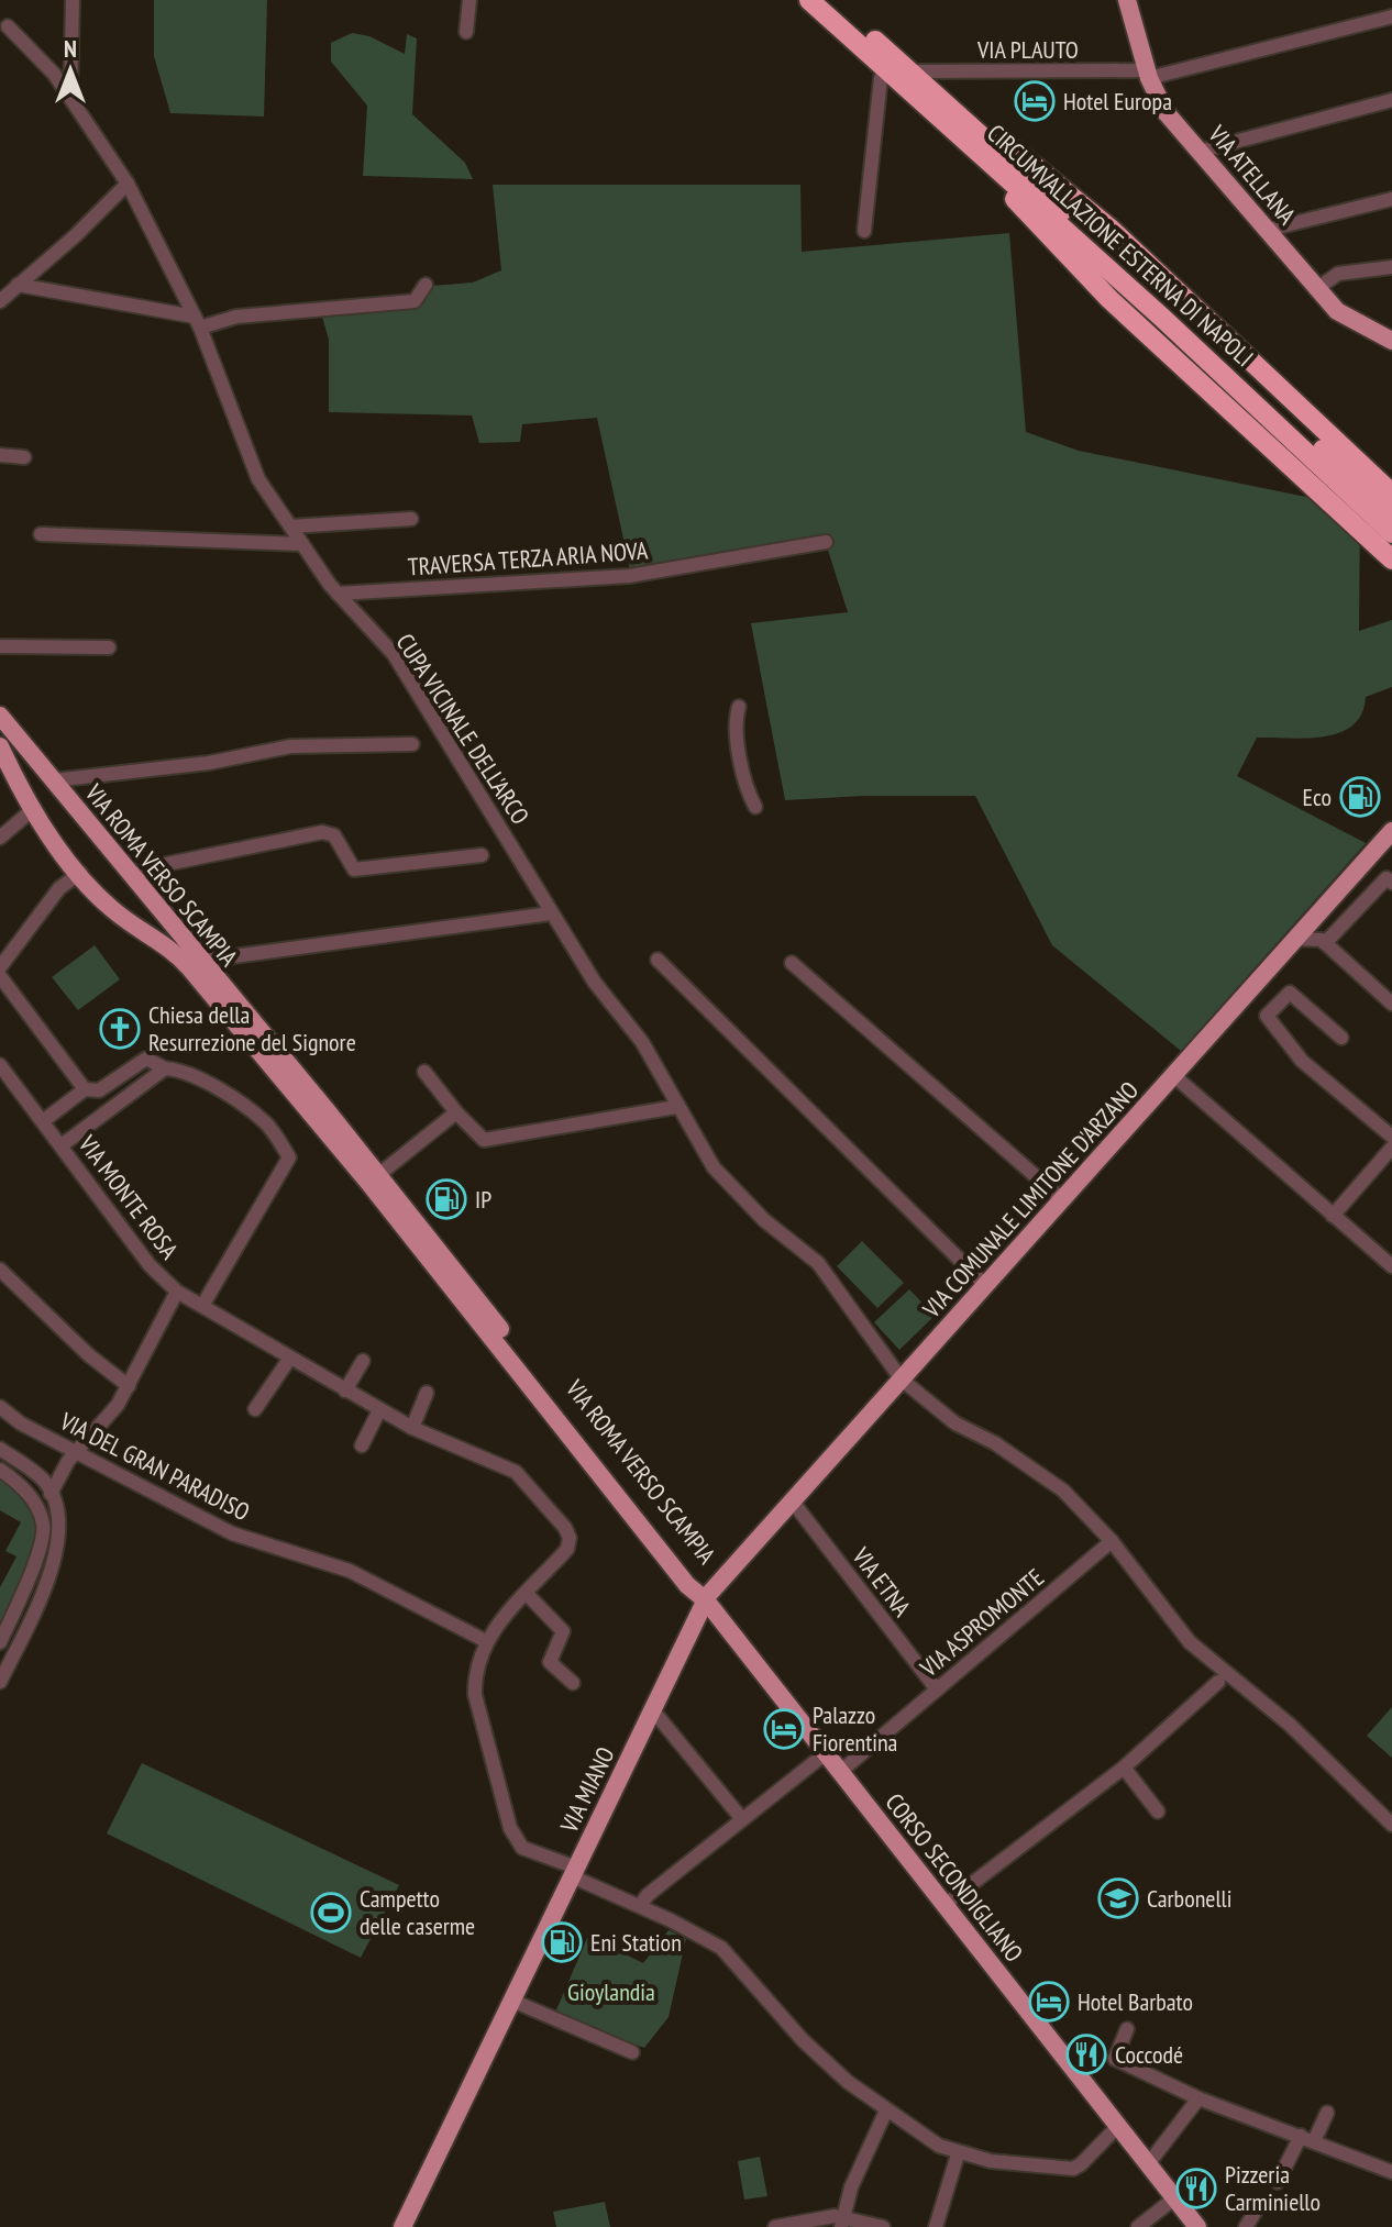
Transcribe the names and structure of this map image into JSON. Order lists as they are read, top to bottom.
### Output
{
  "streets": {
    "highway": ["CIRCUMVALLAZIONE ESTERNA DI NAPOLI"],
    "main road": [
      "VIA ATELLANA",
      "VIA ROMA VERSO SCAMPIA",
      "VIA COMUNALE LIMITONE D'ARZANO",
      "VIA MIANO",
      "CORSO SECONDIGLIANO"
    ],
    "street": [
      "VIA PLAUTO",
      "TRAVERSA TERZA ARIA NOVA",
      "CUPA VICINALE DELL'ARCO",
      "VIA MONTE ROSA",
      "VIA DEL GRAN PARADISO",
      "VIA ETNA",
      "VIA ASPROMONTE"
    ]
  },
  "crossings": [
    ["VIA PLAUTO", "VIA ATELLANA"],
    ["VIA PLAUTO", "CIRCUMVALLAZIONE ESTERNA DI NAPOLI"],
    ["TRAVERSA TERZA ARIA NOVA", "CUPA VICINALE DELL'ARCO"],
    ["CUPA VICINALE DELL'ARCO", "VIA COMUNALE LIMITONE D'ARZANO"],
    ["CUPA VICINALE DELL'ARCO", "VIA ASPROMONTE"],
    ["VIA ROMA VERSO SCAMPIA", "VIA COMUNALE LIMITONE D'ARZANO"],
    ["VIA ROMA VERSO SCAMPIA", "VIA MIANO"],
    ["VIA ROMA VERSO SCAMPIA", "CORSO SECONDIGLIANO"],
    ["VIA MONTE ROSA", "VIA DEL GRAN PARADISO"],
    ["VIA COMUNALE LIMITONE D'ARZANO", "VIA ETNA"],
    ["VIA COMUNALE LIMITONE D'ARZANO", "VIA MIANO"],
    ["VIA COMUNALE LIMITONE D'ARZANO", "CORSO SECONDIGLIANO"],
    ["VIA ETNA", "VIA ASPROMONTE"],
    ["VIA ASPROMONTE", "CORSO SECONDIGLIANO"],
    ["VIA MIANO", "CORSO SECONDIGLIANO"]
  ],
  "parks": ["Gioylandia"],
  "places": {
    "hotel": ["Hotel Europa", "Palazzo Fiorentina", "Hotel Barbato"],
    "fuel station": ["Eco", "IP", "Eni Station"],
    "church": ["Chiesa della Resurrezione del Signore"],
    "school or university": ["Carbonelli"],
    "sports": ["Campetto delle caserme"],
    "restaurant": ["Coccodé", "Pizzeria Carminiello"]
  },
  "north": "top"
}
